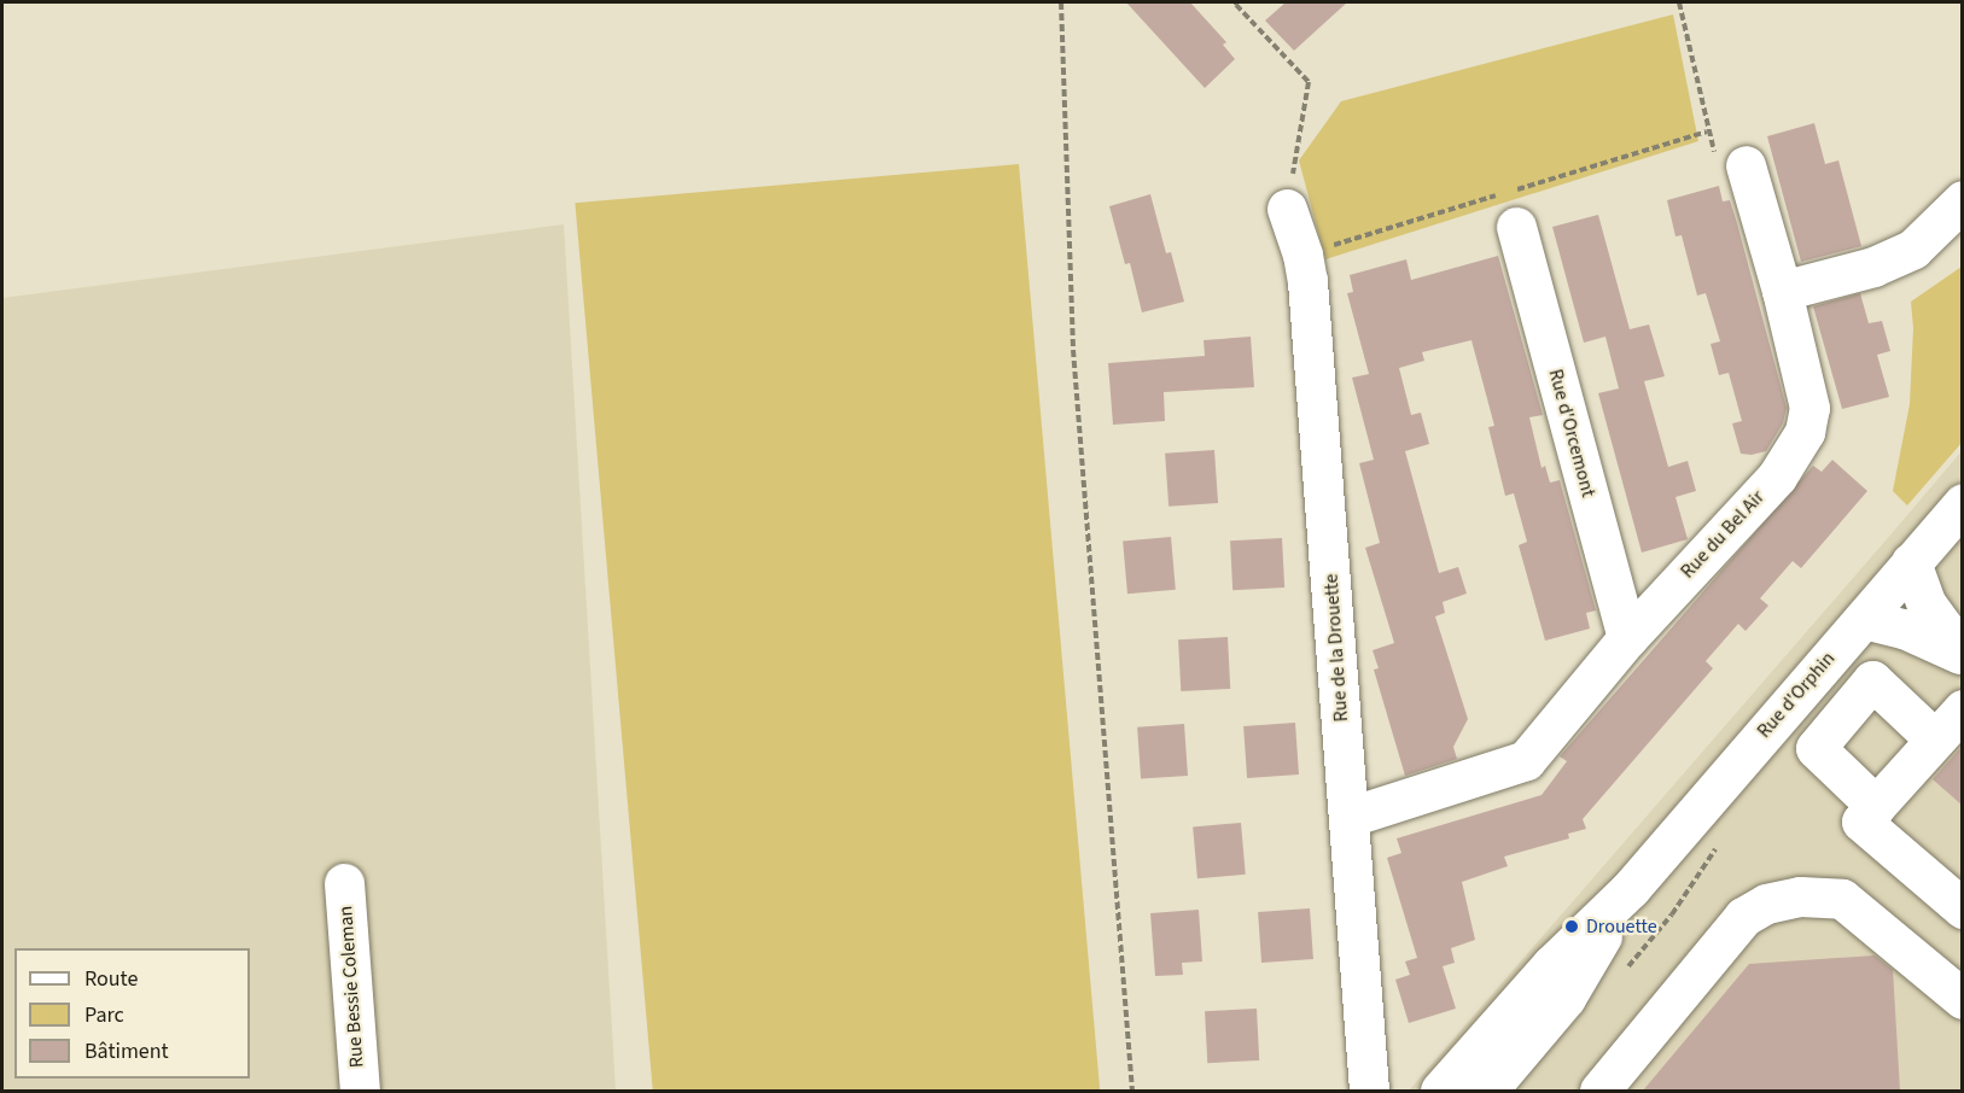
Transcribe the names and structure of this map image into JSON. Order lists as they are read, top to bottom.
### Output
{
  "streets": {
    "street": [
      "Rue d'Orcemont",
      "Rue du Bel Air",
      "Rue de la Drouette",
      "Rue d'Orphin",
      "Rue Bessie Coleman"
    ]
  },
  "crossings": [
    ["Rue d'Orcemont", "Rue du Bel Air"],
    ["Rue du Bel Air", "Rue de la Drouette"]
  ],
  "places": ["Drouette"],
  "legend": ["Route", "Parc", "Bâtiment"]
}
